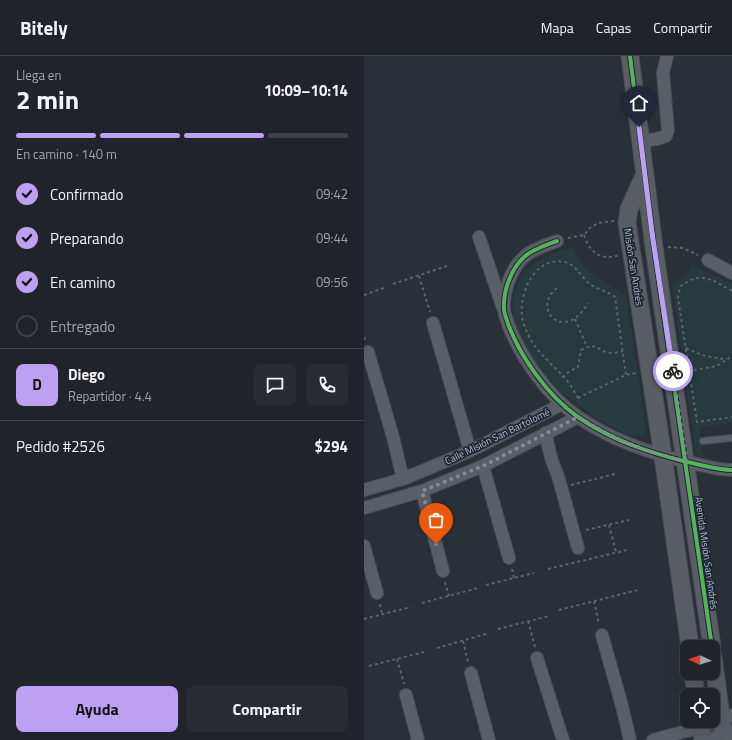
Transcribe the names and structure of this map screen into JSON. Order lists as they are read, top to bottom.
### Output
{
  "streets": {
    "street": ["Misión San Andrés", "Calle Misión San Bartolomé", "Avenida Misión San Andrés"]
  },
  "north": "left",
  "page": {
    "header": "Bitely",
    "nav": ["Mapa", "Capas", "Compartir"],
    "heading": ["2 min", "Llega en", "10:09–10:14"],
    "panel": [
      "Diego",
      "Repartidor · 4.4",
      "Pedido #2526",
      "$294"
    ],
    "bar": "En camino · 140 m",
    "list": [
      ["Confirmado", "09:42"],
      ["Preparando", "09:44"],
      ["En camino", "09:56"],
      "Entregado"
    ],
    "round": "D",
    "buttons": ["Ayuda", "Compartir"]
  }
}
